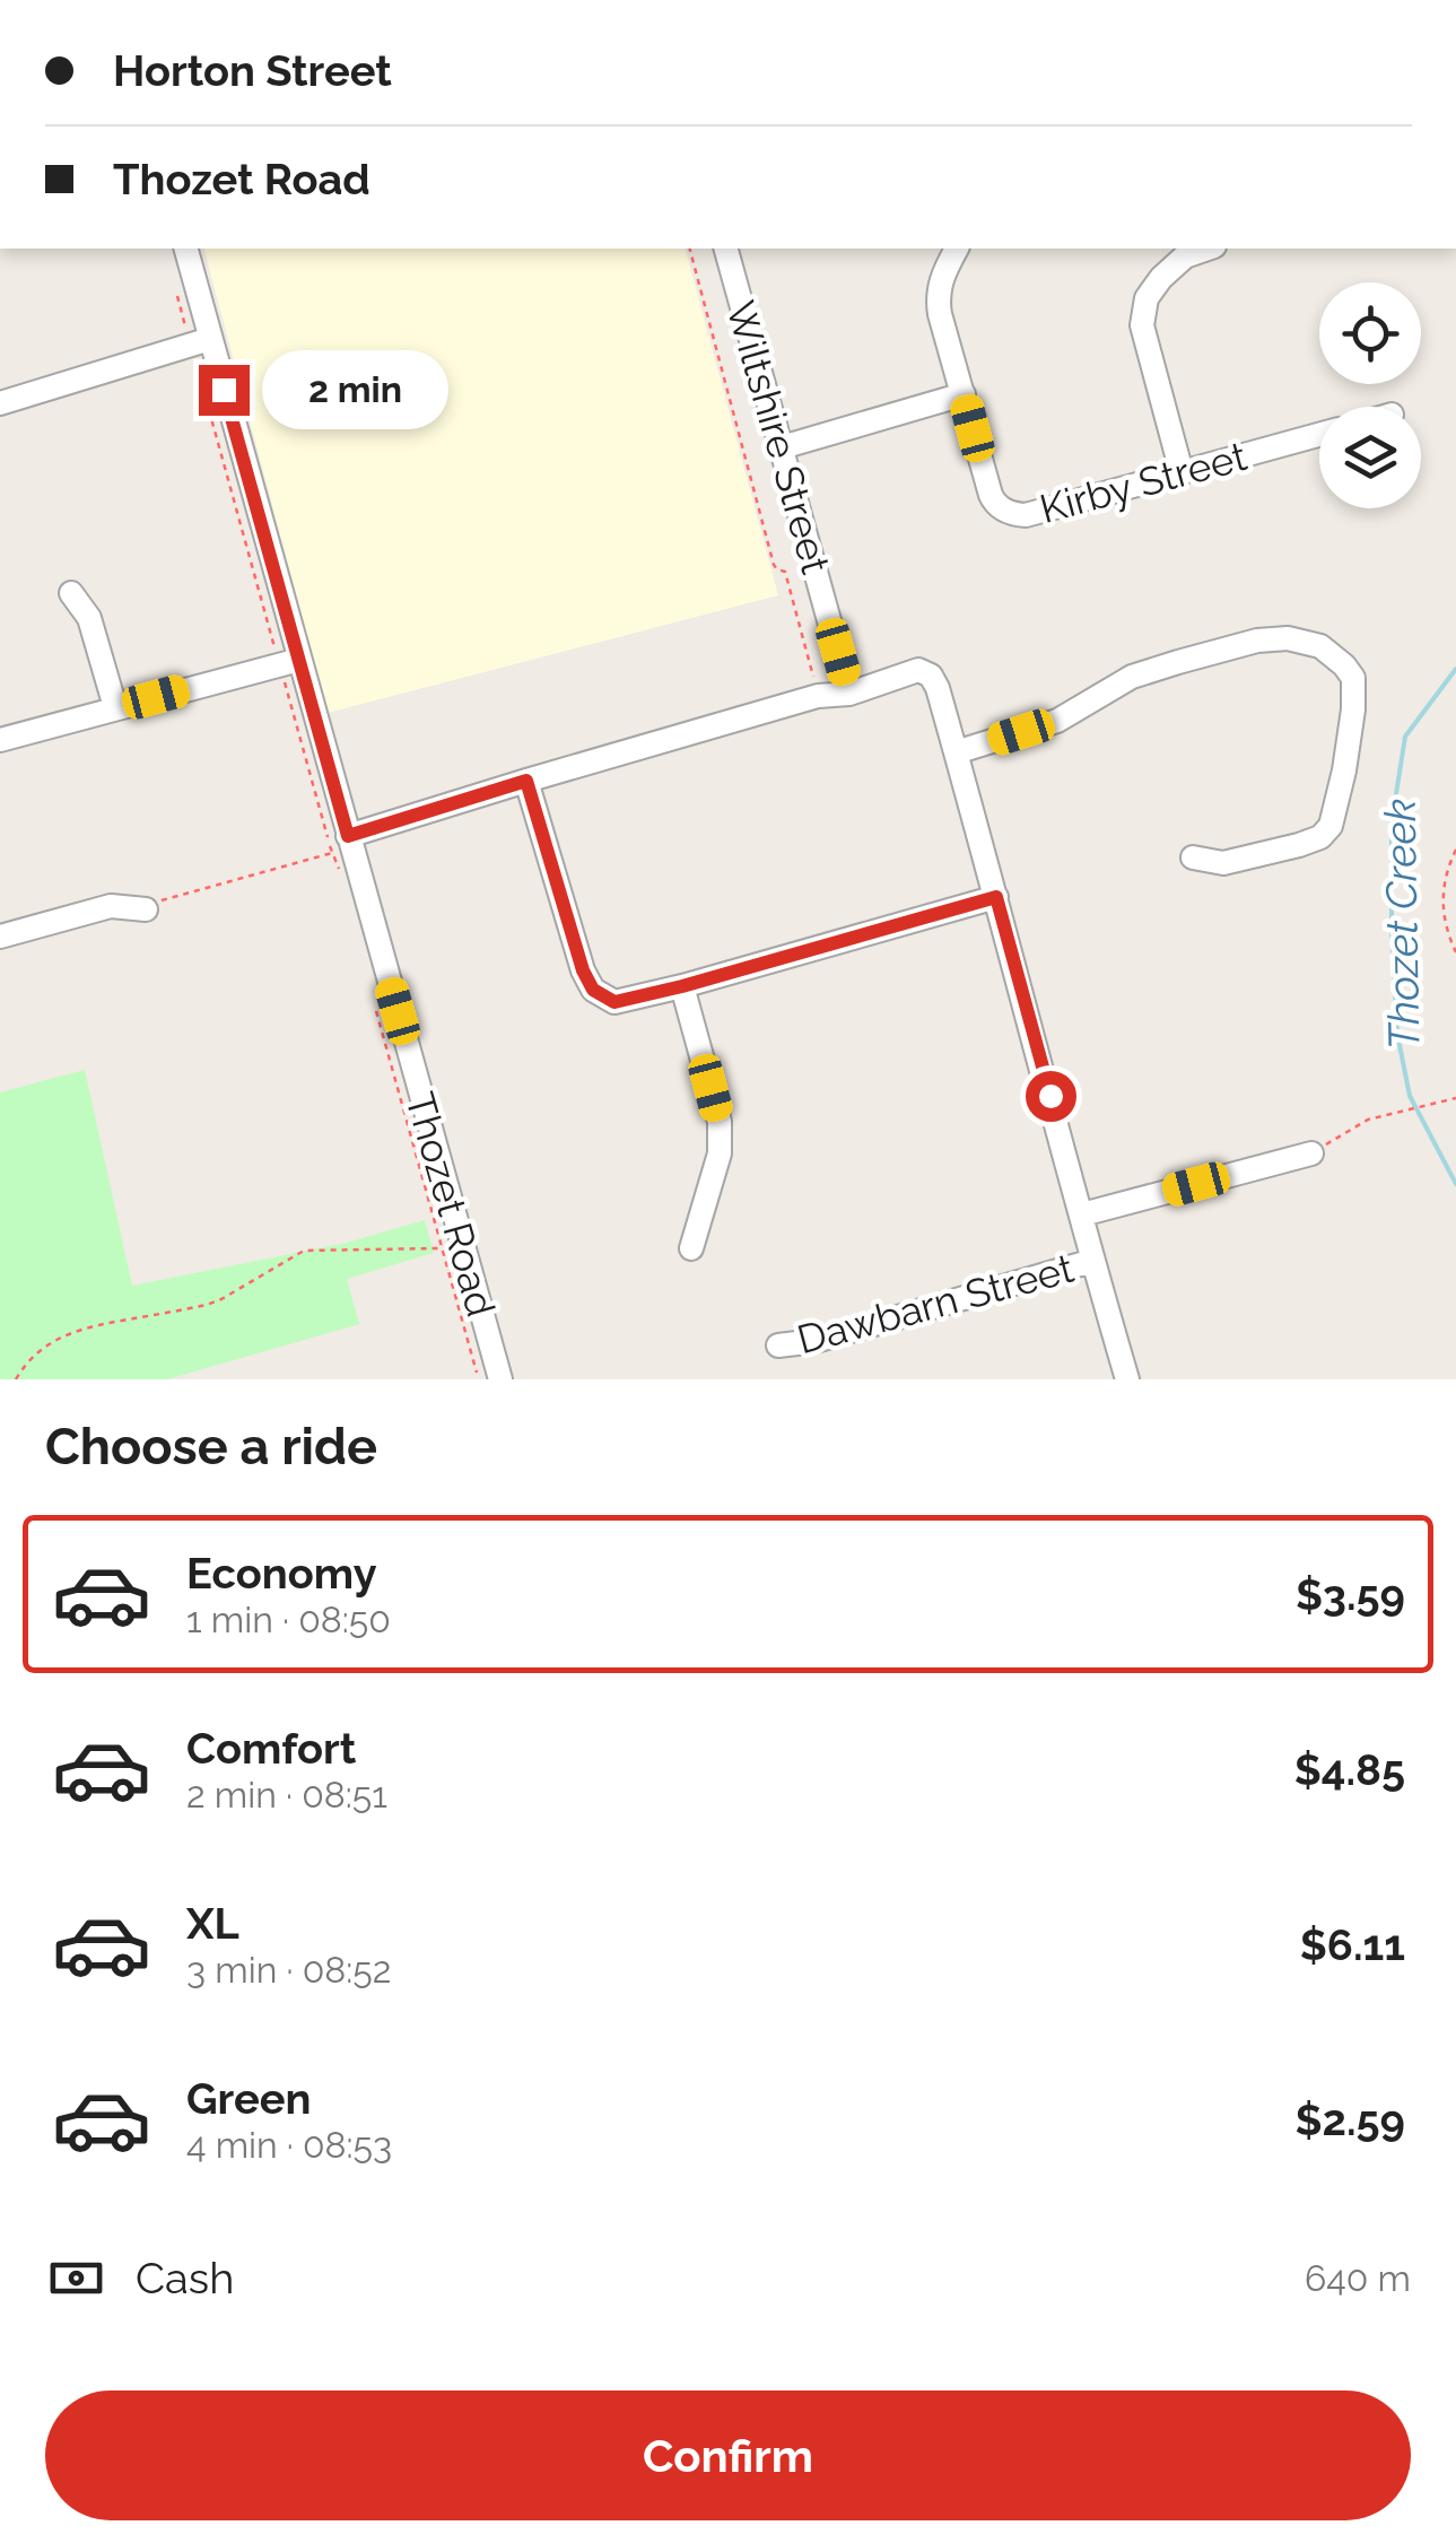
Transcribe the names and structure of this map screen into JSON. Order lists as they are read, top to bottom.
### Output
{
  "streets": {
    "street": [
      "Wiltshire Street",
      "Kirby Street",
      "Thozet Road",
      "Dawbarn Street"
    ]
  },
  "water": ["Thozet Creek"],
  "page": {
    "banner": ["Horton Street", "Thozet Road"],
    "bubble": "2 min",
    "heading": "Choose a ride",
    "list": [
      {
        "name": "Economy",
        "note": "1 min · 08:50",
        "value": "$3.59"
      },
      {
        "name": "Comfort",
        "note": "2 min · 08:51",
        "value": "$4.85"
      },
      {
        "name": "XL",
        "note": "3 min · 08:52",
        "value": "$6.11"
      },
      {
        "name": "Green",
        "note": "4 min · 08:53",
        "value": "$2.59"
      }
    ],
    "pay": ["Cash", "640 m"],
    "buttons": "Confirm"
  }
}
